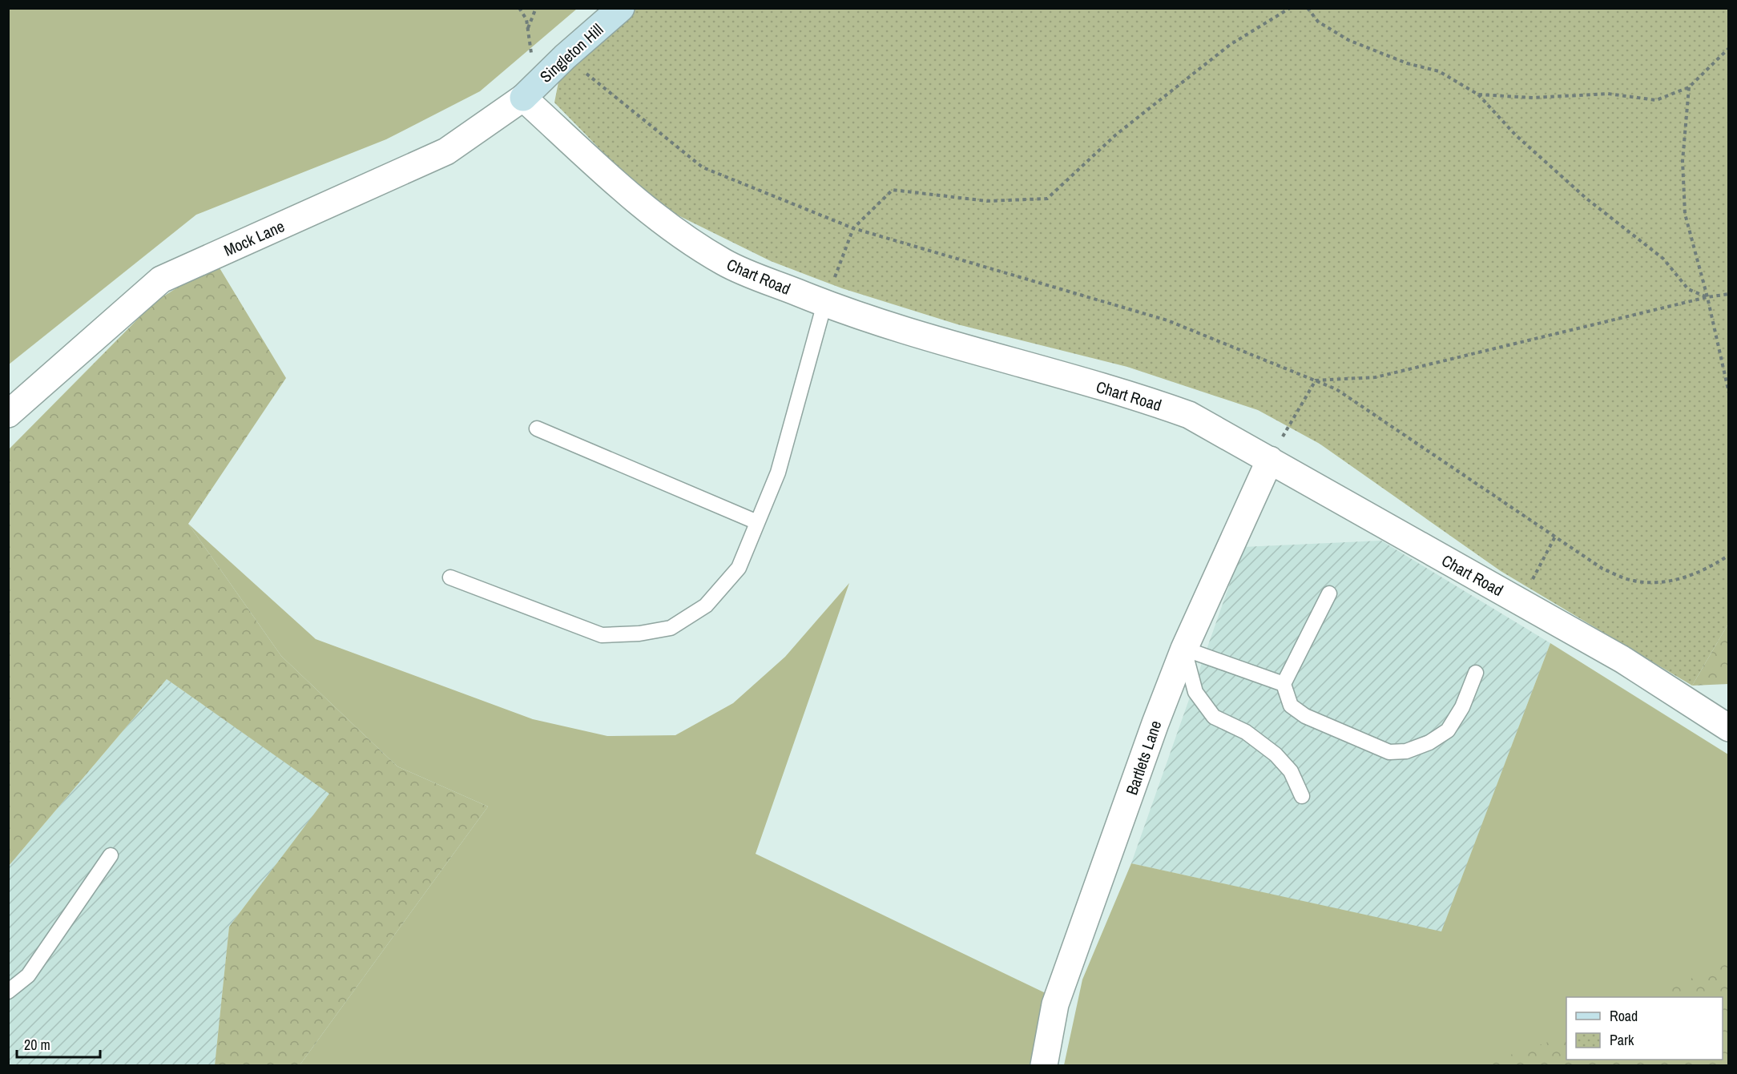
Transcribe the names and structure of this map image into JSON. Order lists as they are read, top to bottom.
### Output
{
  "streets": {
    "street": [
      "Singleton Hill",
      "Mock Lane",
      "Chart Road",
      "Bartlets Lane"
    ]
  },
  "crossings": [
    ["Singleton Hill", "Mock Lane"],
    ["Singleton Hill", "Chart Road"],
    ["Mock Lane", "Chart Road"],
    ["Chart Road", "Bartlets Lane"]
  ],
  "legend": ["Road", "Park"],
  "scale_bar": "20 m"
}
